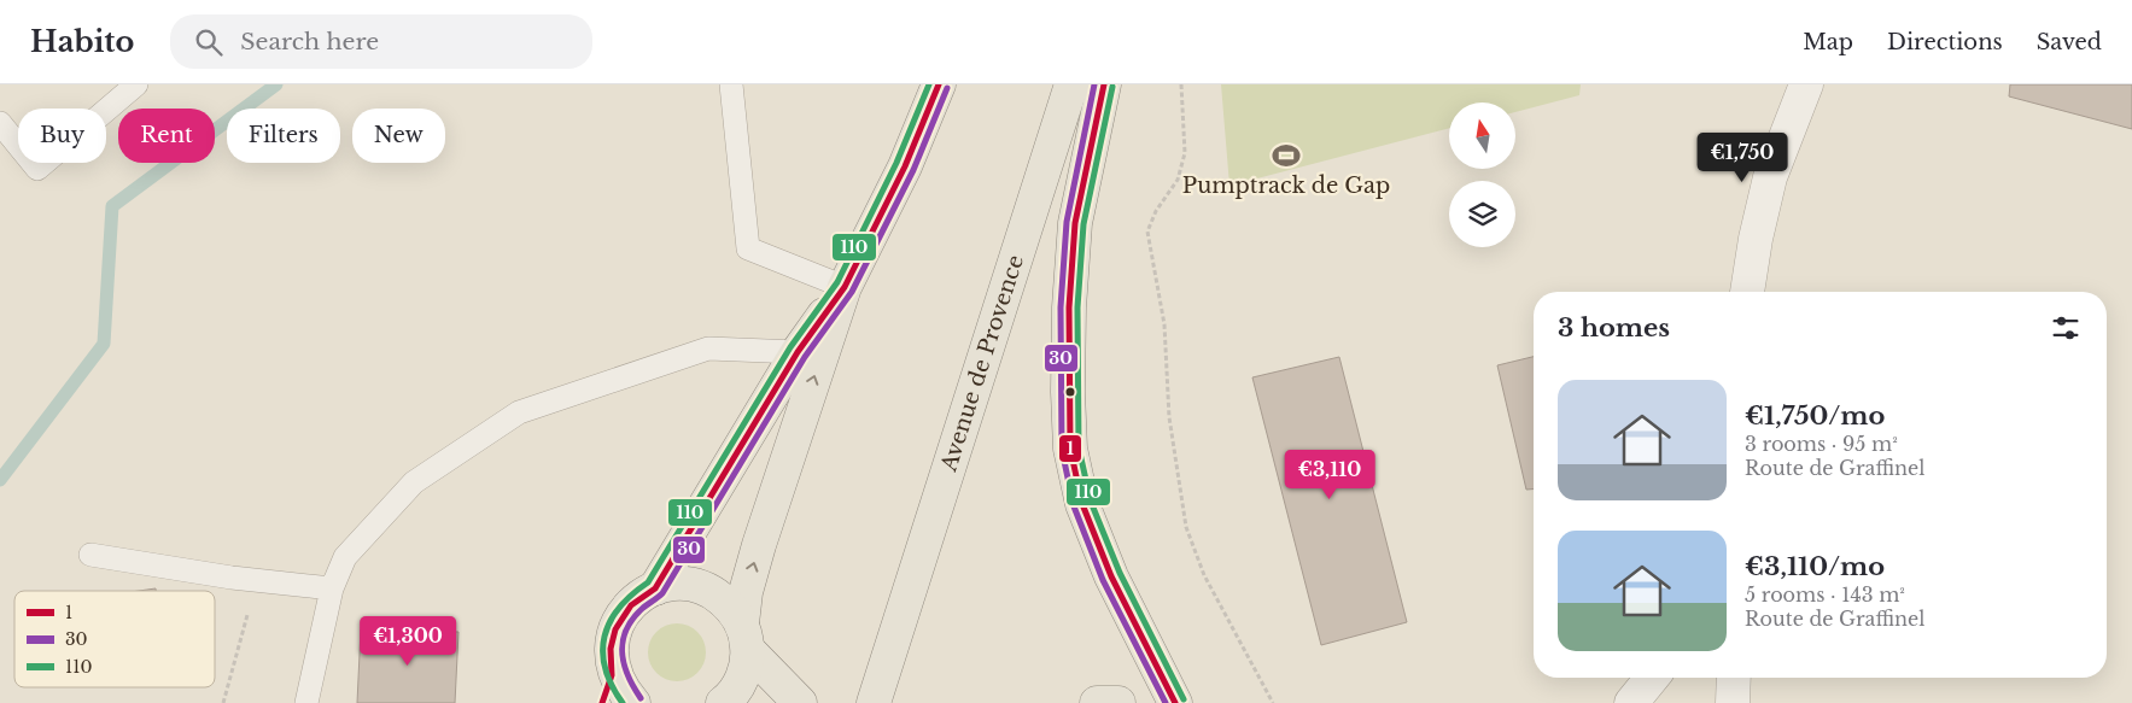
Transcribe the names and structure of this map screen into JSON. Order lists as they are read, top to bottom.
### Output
{
  "streets": {
    "main road": ["Avenue de Provence"]
  },
  "places": {
    "sports": ["Pumptrack de Gap"]
  },
  "lines": ["transit line 1", "transit line 30", "transit line 110"],
  "legend": ["1", "30", "110"],
  "north": "top",
  "page": {
    "header": "Habito",
    "search": "Search here",
    "nav": ["Map", "Directions", "Saved"],
    "chip": [
      "Buy",
      "Rent",
      "Filters",
      "New"
    ],
    "price": ["€1,750", "€3,110", "€1,300"],
    "heading": "3 homes",
    "list": [
      {
        "name": "€1,750/mo",
        "note": "3 rooms · 95 m² · Route de Graffinel"
      },
      {
        "name": "€3,110/mo",
        "note": "5 rooms · 143 m² · Route de Graffinel"
      }
    ]
  }
}
